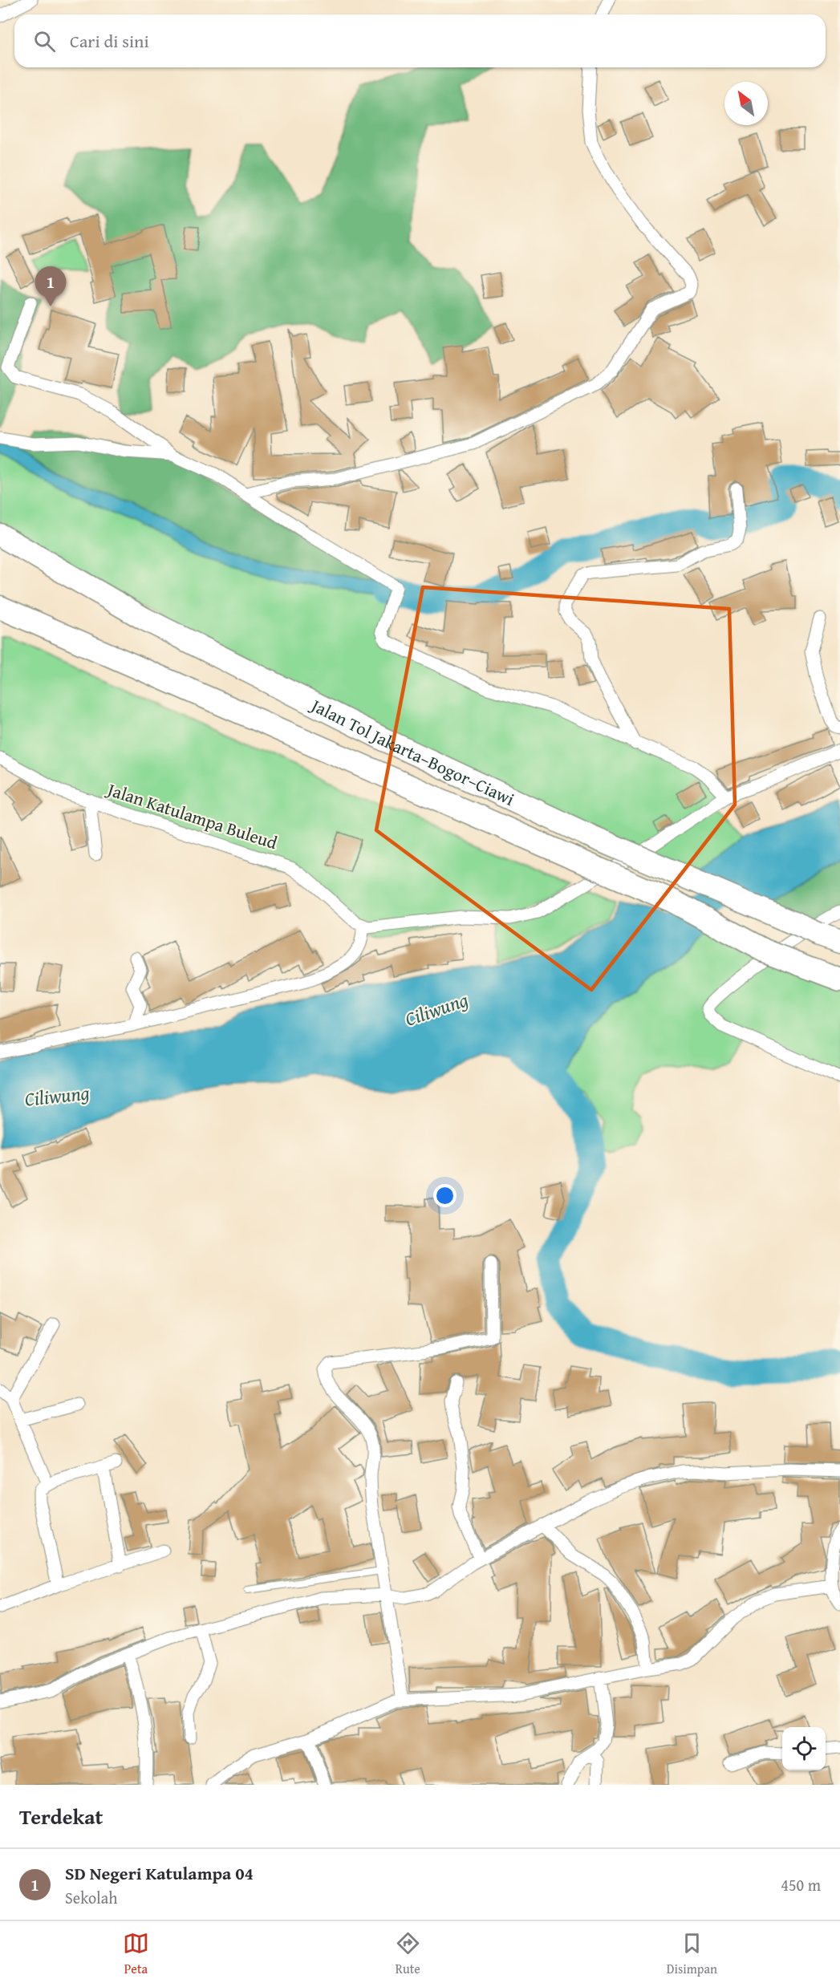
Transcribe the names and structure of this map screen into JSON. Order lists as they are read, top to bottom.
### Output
{
  "streets": {
    "highway": ["Jalan Tol Jakarta–Bogor–Ciawi"],
    "street": ["Jalan Katulampa Buleud"]
  },
  "water": ["Ciliwung"],
  "north": "top left",
  "page": {
    "search": "Cari di sini",
    "pins": "1",
    "heading": "Terdekat",
    "list": [
      {
        "mark": "1",
        "name": "SD Negeri Katulampa 04",
        "note": "Sekolah",
        "value": "450 m"
      }
    ],
    "nav": ["Peta", "Rute", "Disimpan"]
  }
}
